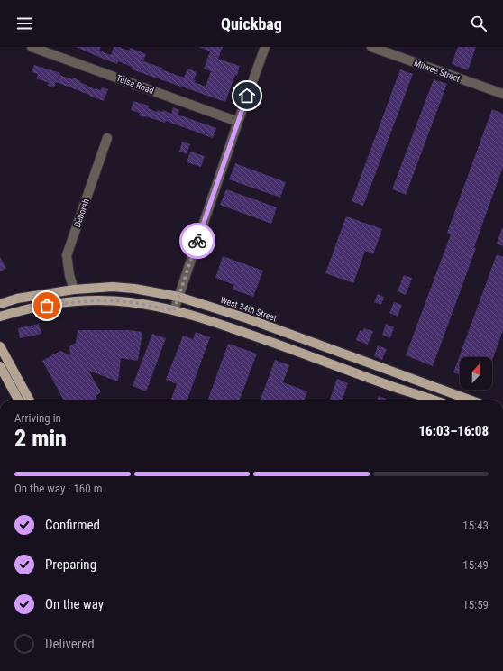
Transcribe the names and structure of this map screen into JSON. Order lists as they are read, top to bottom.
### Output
{
  "streets": {
    "main road": ["West 34th Street"],
    "street": ["Milwee Street", "Tulsa Road", "Deborah"]
  },
  "crossings": [
    ["Deborah", "West 34th Street"]
  ],
  "north": "top",
  "page": {
    "header": "Quickbag",
    "heading": ["2 min", "Arriving in", "16:03–16:08"],
    "bar": "On the way · 160 m",
    "list": [
      ["Confirmed", "15:43"],
      ["Preparing", "15:49"],
      ["On the way", "15:59"],
      "Delivered"
    ]
  }
}
